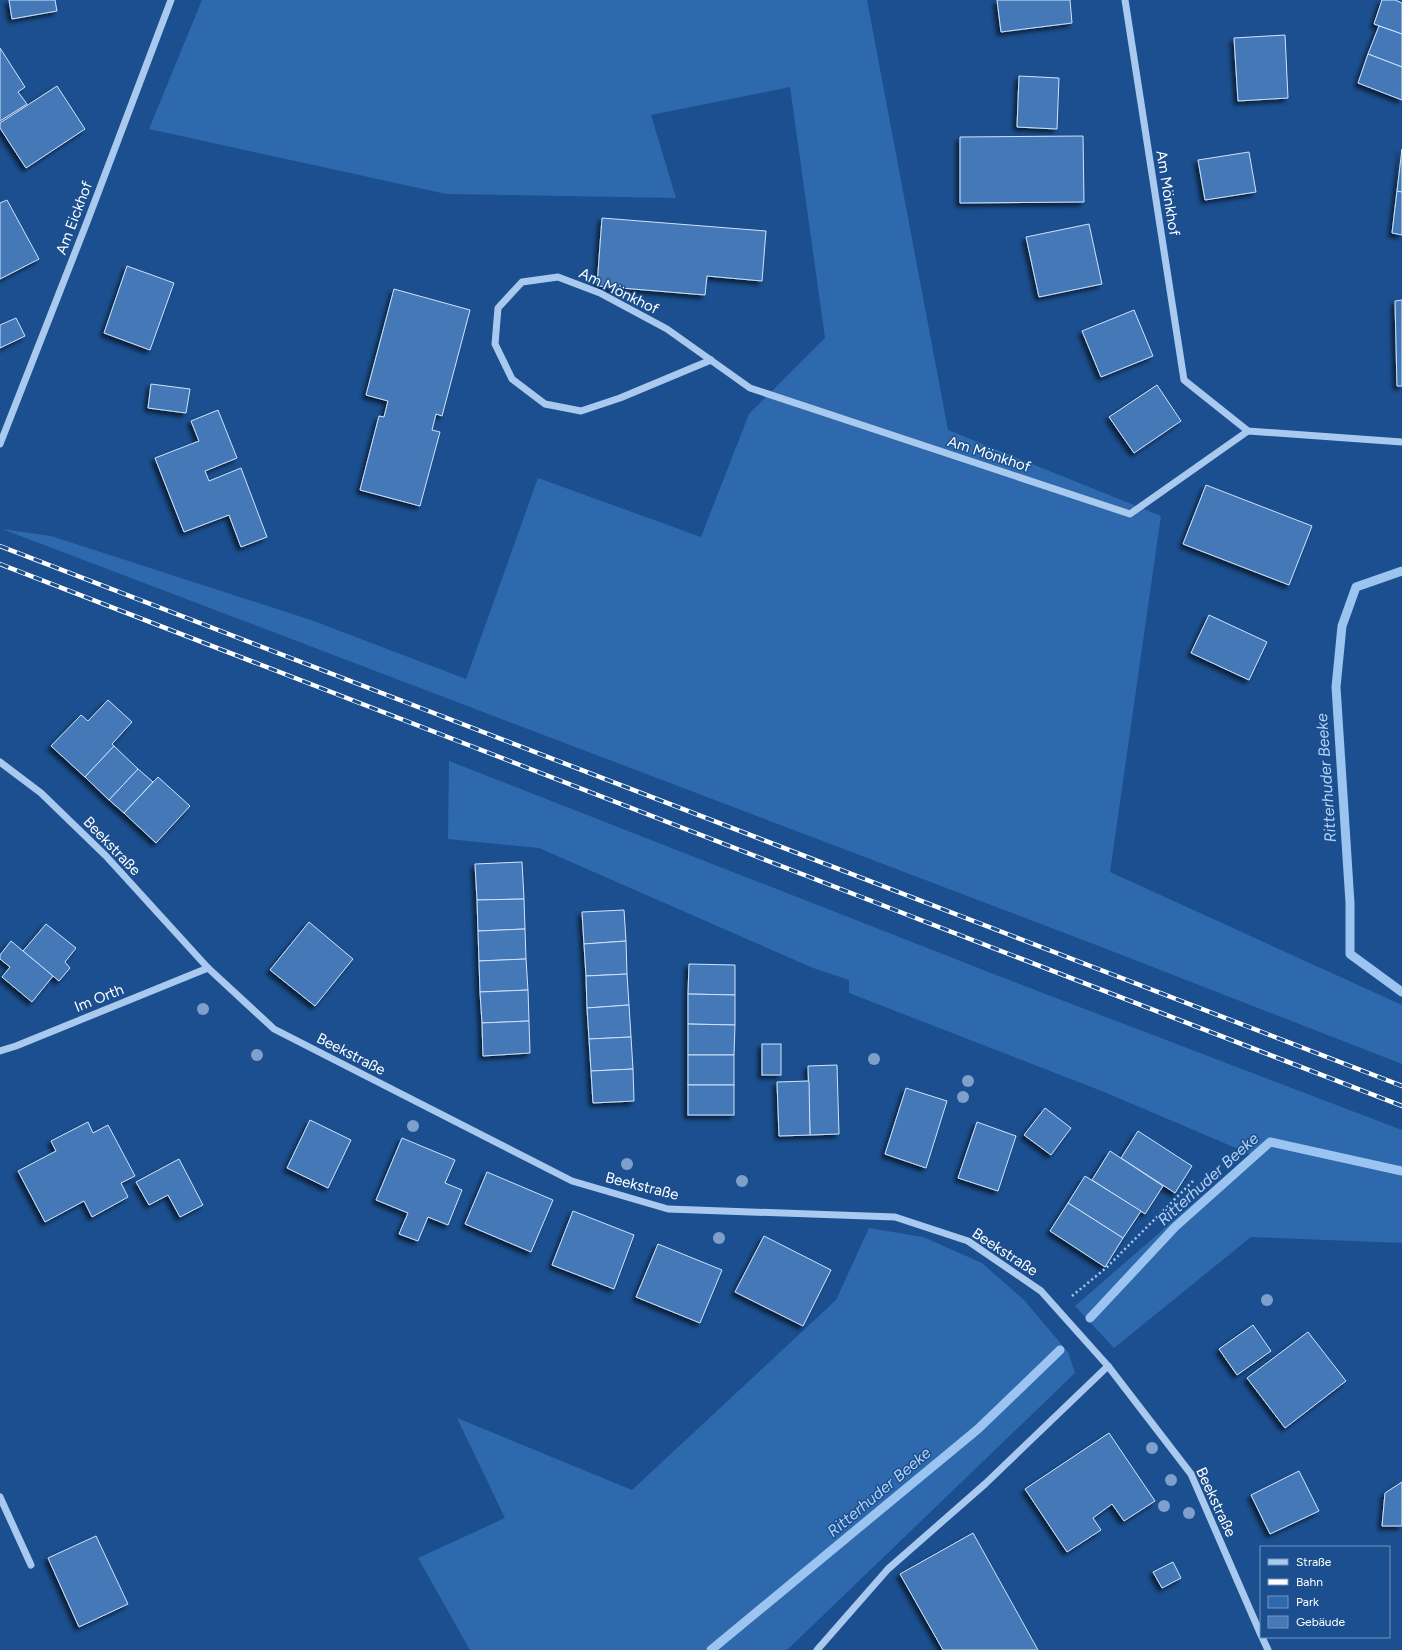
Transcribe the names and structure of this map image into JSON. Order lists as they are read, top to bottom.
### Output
{
  "streets": {
    "street": [
      "Am Mönkhof",
      "Am Eickhof",
      "Beekstraße",
      "Im Orth"
    ]
  },
  "crossings": [
    ["Beekstraße", "Im Orth"]
  ],
  "water": ["Ritterhuder Beeke"],
  "legend": [
    "Straße",
    "Bahn",
    "Park",
    "Gebäude"
  ]
}
